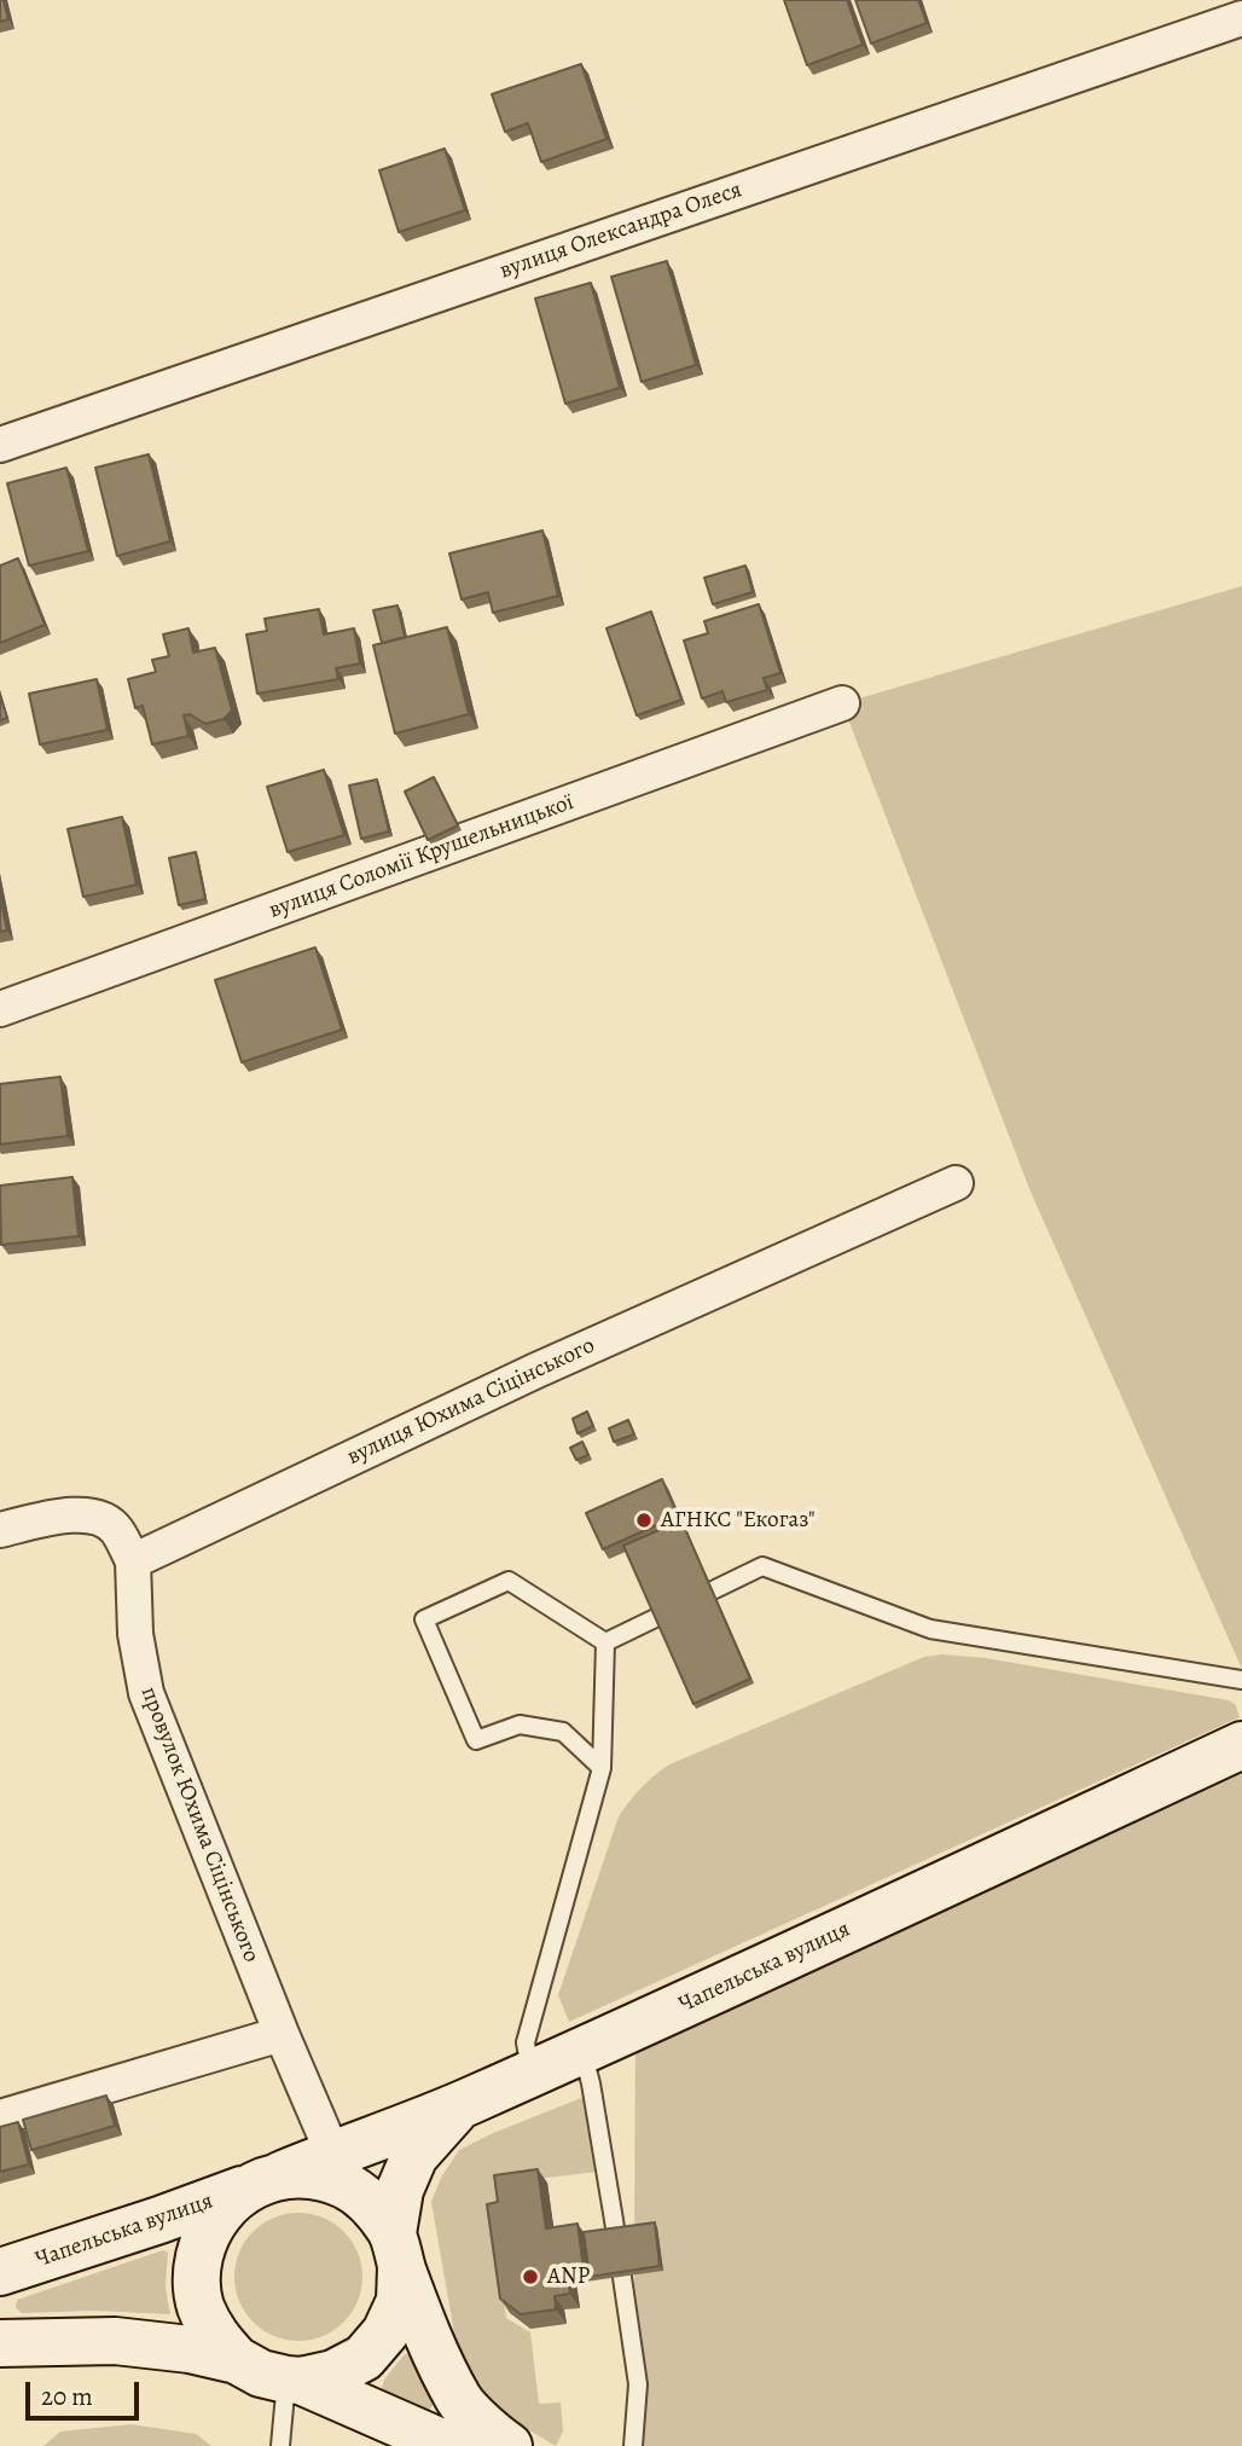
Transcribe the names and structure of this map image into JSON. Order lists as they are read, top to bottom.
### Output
{
  "streets": {
    "main road": ["Чапельська вулиця"],
    "street": [
      "вулиця Олександра Олеся",
      "вулиця Соломії Крушельницької",
      "вулиця Юхима Сіцінського",
      "провулок Юхима Сіцінського"
    ]
  },
  "crossings": [
    ["вулиця Юхима Сіцінського", "провулок Юхима Сіцінського"],
    ["провулок Юхима Сіцінського", "Чапельська вулиця"]
  ],
  "places": ["АГНКС \"Екогаз\"", "ANP"],
  "scale_bar": "20 m"
}
